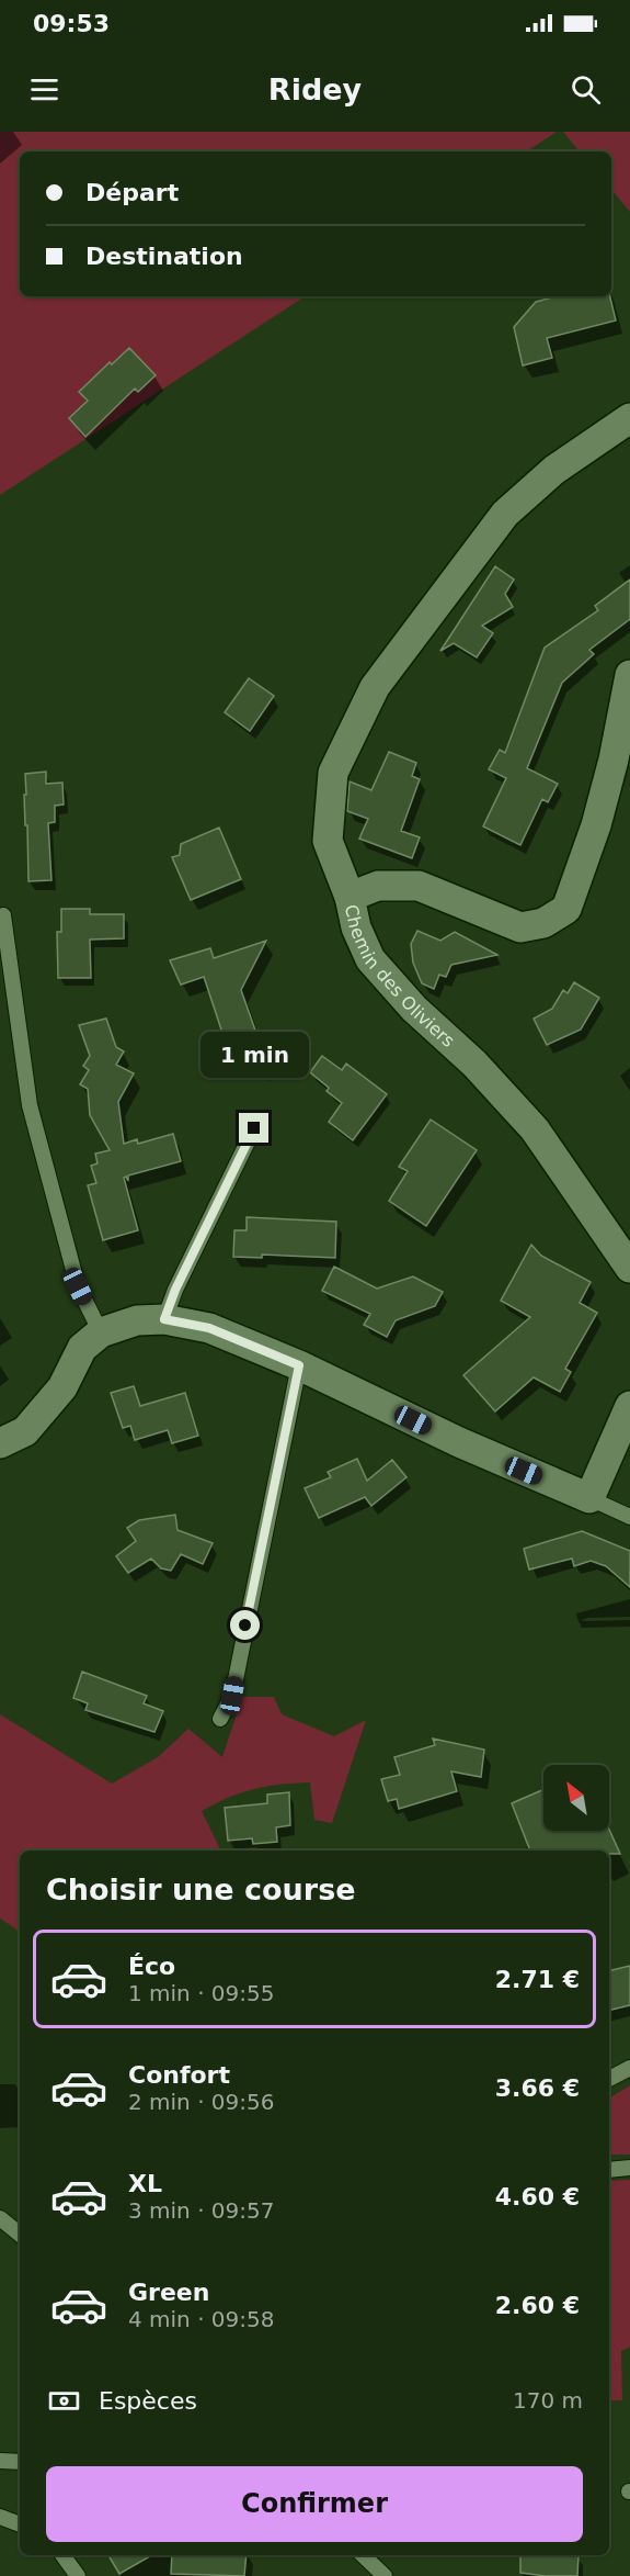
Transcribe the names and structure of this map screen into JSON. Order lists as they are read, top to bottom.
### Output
{
  "streets": {
    "street": ["Chemin des Oliviers"]
  },
  "north": "top left",
  "page": {
    "status": "09:53",
    "header": "Ridey",
    "banner": ["Départ", "Destination"],
    "bubble": "1 min",
    "heading": "Choisir une course",
    "list": [
      {
        "name": "Éco",
        "note": "1 min · 09:55",
        "value": "2.71 €"
      },
      {
        "name": "Confort",
        "note": "2 min · 09:56",
        "value": "3.66 €"
      },
      {
        "name": "XL",
        "note": "3 min · 09:57",
        "value": "4.60 €"
      },
      {
        "name": "Green",
        "note": "4 min · 09:58",
        "value": "2.60 €"
      }
    ],
    "pay": ["Espèces", "170 m"],
    "buttons": "Confirmer"
  }
}
